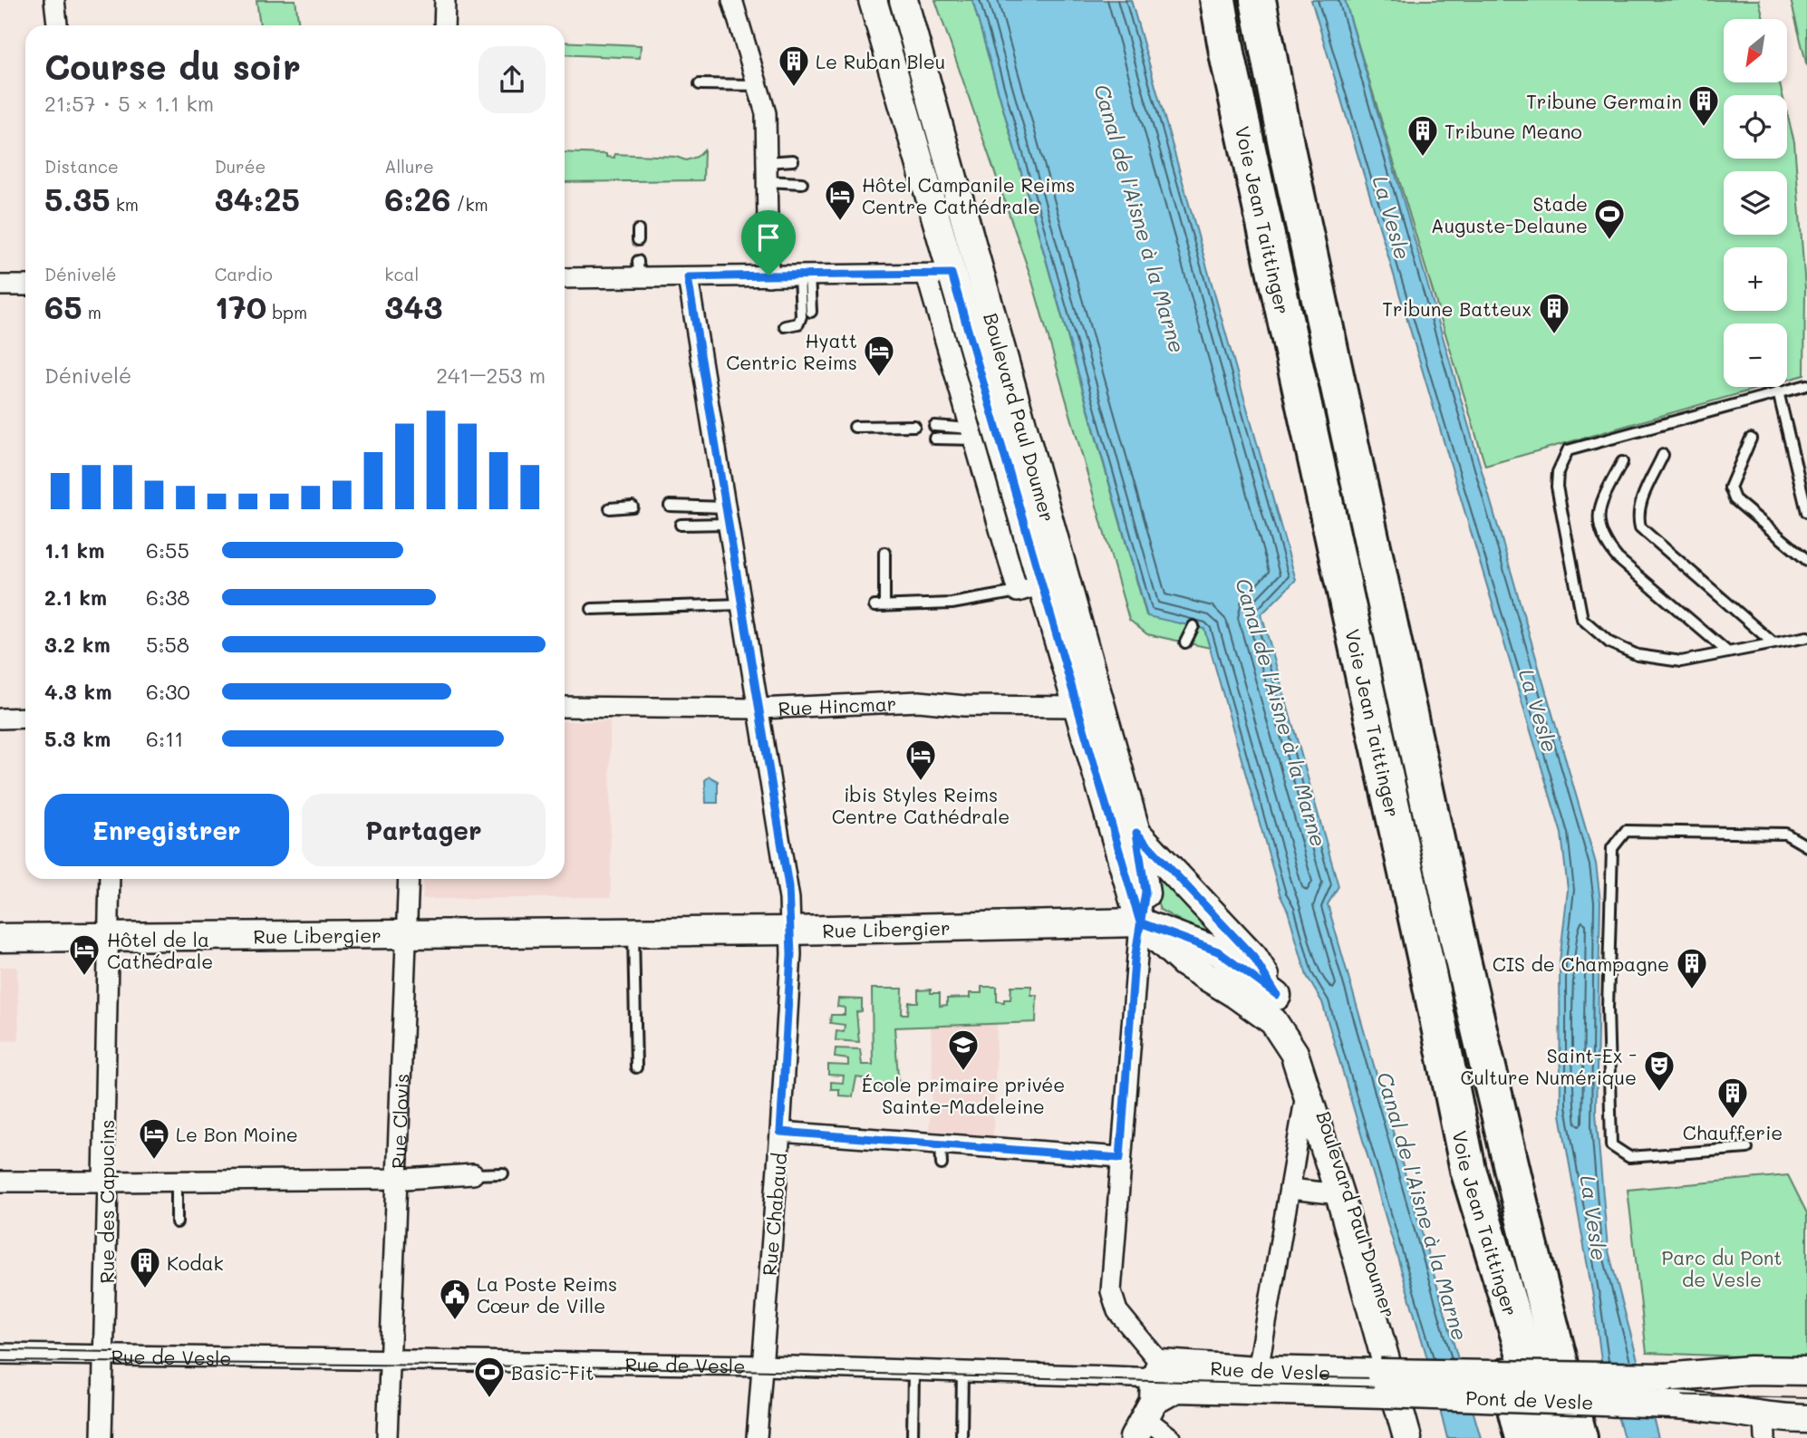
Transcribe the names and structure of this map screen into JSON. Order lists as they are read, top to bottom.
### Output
{
  "streets": {
    "highway": ["Voie Jean Taittinger"],
    "main road": [
      "Boulevard Paul Doumer",
      "Rue Libergier",
      "Rue de Vesle",
      "Pont de Vesle"
    ],
    "street": [
      "Rue Hincmar",
      "Rue Clovis",
      "Rue des Capucins",
      "Rue Chabaud"
    ]
  },
  "crossings": [
    ["Boulevard Paul Doumer", "Rue Hincmar"],
    ["Boulevard Paul Doumer", "Rue Libergier"],
    ["Rue Hincmar", "Rue Chabaud"],
    ["Rue Libergier", "Rue Clovis"],
    ["Rue Libergier", "Rue des Capucins"],
    ["Rue Libergier", "Rue Chabaud"],
    ["Rue Clovis", "Rue de Vesle"],
    ["Rue des Capucins", "Rue de Vesle"],
    ["Rue Chabaud", "Rue de Vesle"],
    ["Rue de Vesle", "Pont de Vesle"]
  ],
  "water": ["La Vesle", "Canal de l'Aisne à la Marne"],
  "parks": ["Parc du Pont de Vesle"],
  "places": {
    "building": [
      "Le Ruban Bleu",
      "Tribune Germain",
      "Tribune Meano",
      "Tribune Batteux",
      "CIS de Champagne",
      "Chaufferie",
      "Kodak"
    ],
    "hotel": [
      "Hôtel Campanile Reims Centre Cathédrale",
      "Hyatt Centric Reims",
      "ibis Styles Reims Centre Cathédrale",
      "Hôtel de la Cathédrale",
      "Le Bon Moine"
    ],
    "sports": ["Stade Auguste-Delaune", "Basic-Fit"],
    "school or university": ["École primaire privée Sainte-Madeleine"],
    "theatre": ["Saint-Ex - Culture Numérique"],
    "public building": ["La Poste Reims Cœur de Ville"]
  },
  "north": "bottom left",
  "page": {
    "map_buttons": ["+", "−"],
    "heading": ["Course du soir", "21:57 · 5 × 1.1 km"],
    "stats": [
      ["Distance", "5.35 km"],
      ["Durée", "34:25"],
      ["Allure", "6:26 /km"],
      ["Dénivelé", "65 m"],
      ["Cardio", "170 bpm"],
      ["kcal", "343"]
    ],
    "chart": ["Dénivelé", "241–253 m"],
    "list": [
      {
        "name": "1.1 km",
        "note": "6:55"
      },
      {
        "name": "2.1 km",
        "note": "6:38"
      },
      {
        "name": "3.2 km",
        "note": "5:58"
      },
      {
        "name": "4.3 km",
        "note": "6:30"
      },
      {
        "name": "5.3 km",
        "note": "6:11"
      }
    ],
    "buttons": ["Enregistrer", "Partager"]
  }
}
